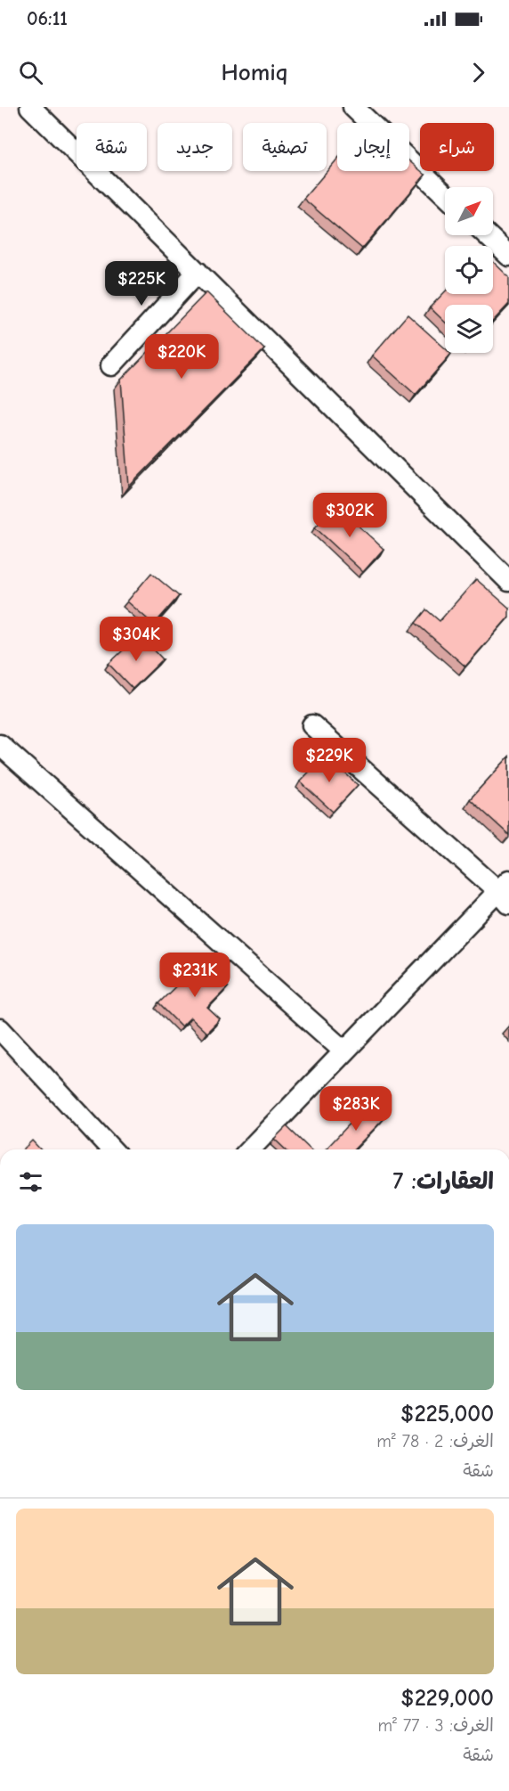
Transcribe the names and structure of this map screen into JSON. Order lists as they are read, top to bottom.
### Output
{
  "north": "top right",
  "page": {
    "status": "06:11",
    "header": "Homiq",
    "chip": [
      "شراء",
      "إيجار",
      "تصفية",
      "جديد",
      "شقة"
    ],
    "price": [
      "$225K",
      "$220K",
      "$302K",
      "$304K",
      "$229K",
      "$231K",
      "$283K"
    ],
    "heading": "العقارات: 7",
    "list": [
      {
        "name": "$225,000",
        "note": "الغرف: 2 · 78 m² · شقة"
      },
      {
        "name": "$229,000",
        "note": "الغرف: 3 · 77 m² · شقة"
      }
    ]
  }
}
